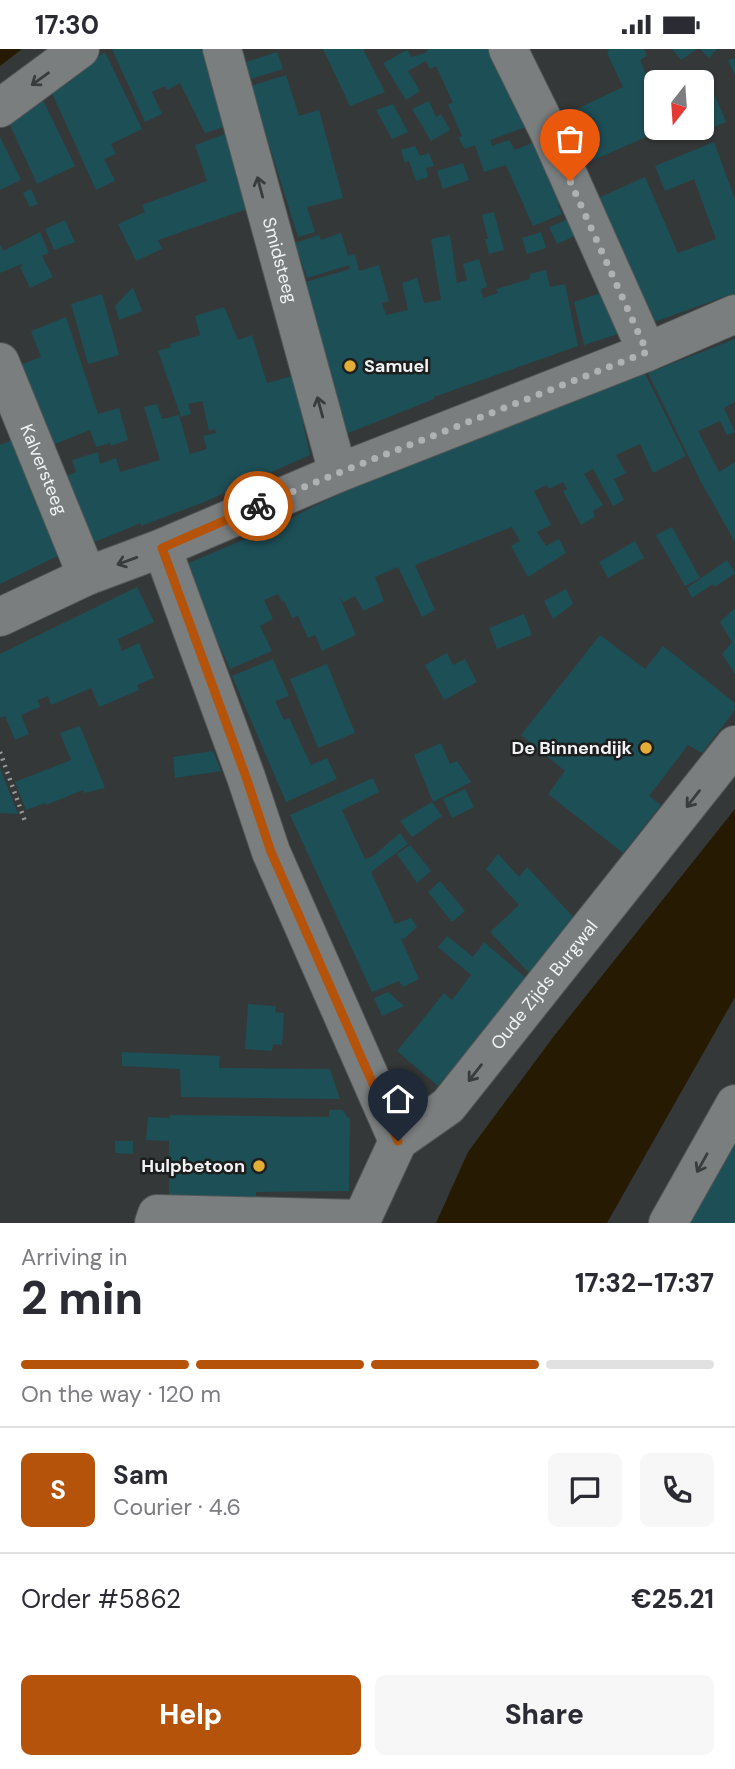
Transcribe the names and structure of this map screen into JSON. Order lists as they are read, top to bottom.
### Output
{
  "streets": {
    "street": ["Smidsteeg", "Kalversteeg", "Oude Zijds Burgwal"]
  },
  "one_way": ["Oude Zijds Burgwal"],
  "places": ["Samuel", "De Binnendijk", "Hulpbetoon"],
  "north": "bottom",
  "page": {
    "status": "17:30",
    "heading": ["2 min", "Arriving in", "17:32–17:37"],
    "panel": [
      "Sam",
      "Courier · 4.6",
      "Order #5862",
      "€25.21"
    ],
    "bar": "On the way · 120 m",
    "round": "S",
    "buttons": ["Help", "Share"]
  }
}
